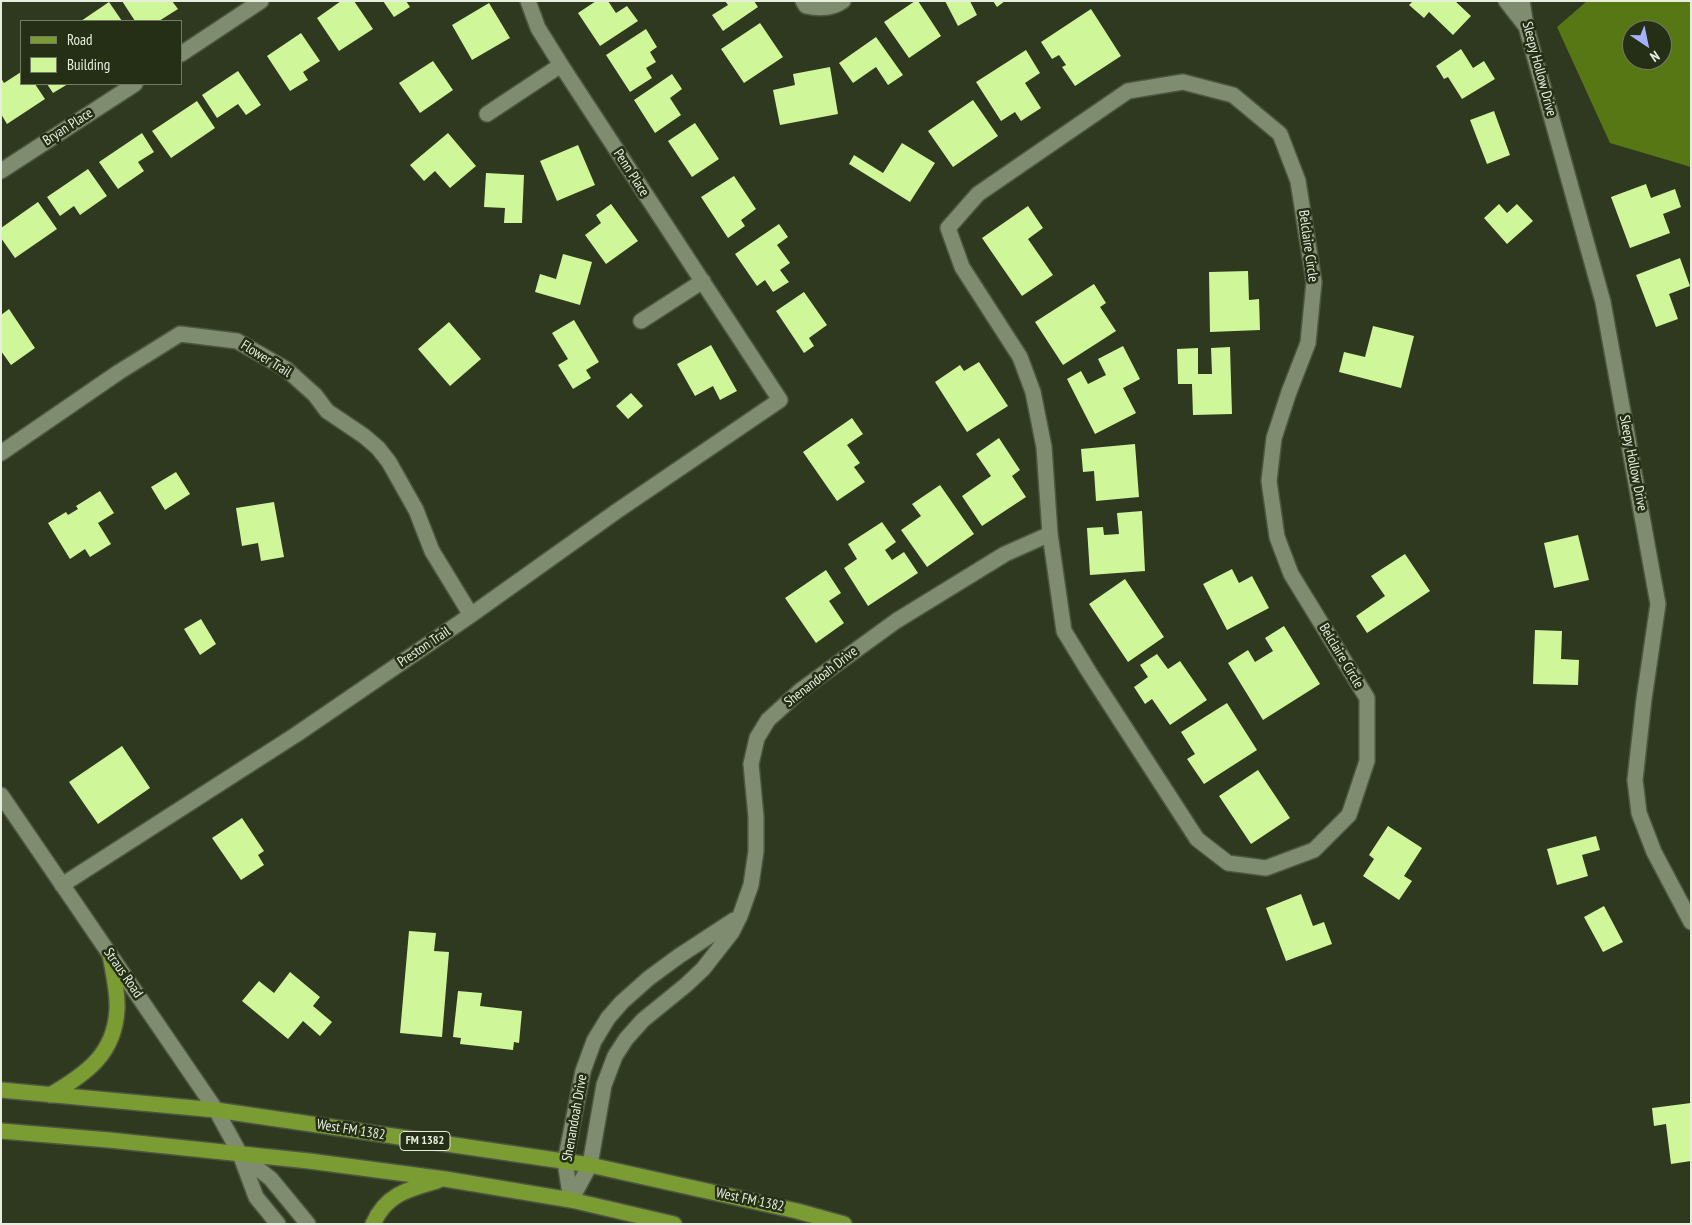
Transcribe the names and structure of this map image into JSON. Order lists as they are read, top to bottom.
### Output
{
  "streets": {
    "main road": ["West FM 1382", "FM 1382"],
    "street": [
      "Sleepy Hollow Drive",
      "Bryan Place",
      "Penn Place",
      "Belclaire Circle",
      "Flower Trail",
      "Preston Trail",
      "Shenandoah Drive",
      "Straus Road"
    ]
  },
  "crossings": [
    ["Penn Place", "Preston Trail"],
    ["Belclaire Circle", "Shenandoah Drive"],
    ["Flower Trail", "Preston Trail"],
    ["Preston Trail", "Straus Road"],
    ["Shenandoah Drive", "West FM 1382"],
    ["Straus Road", "West FM 1382"]
  ],
  "legend": ["Road", "Building"],
  "north": "bottom right"
}
